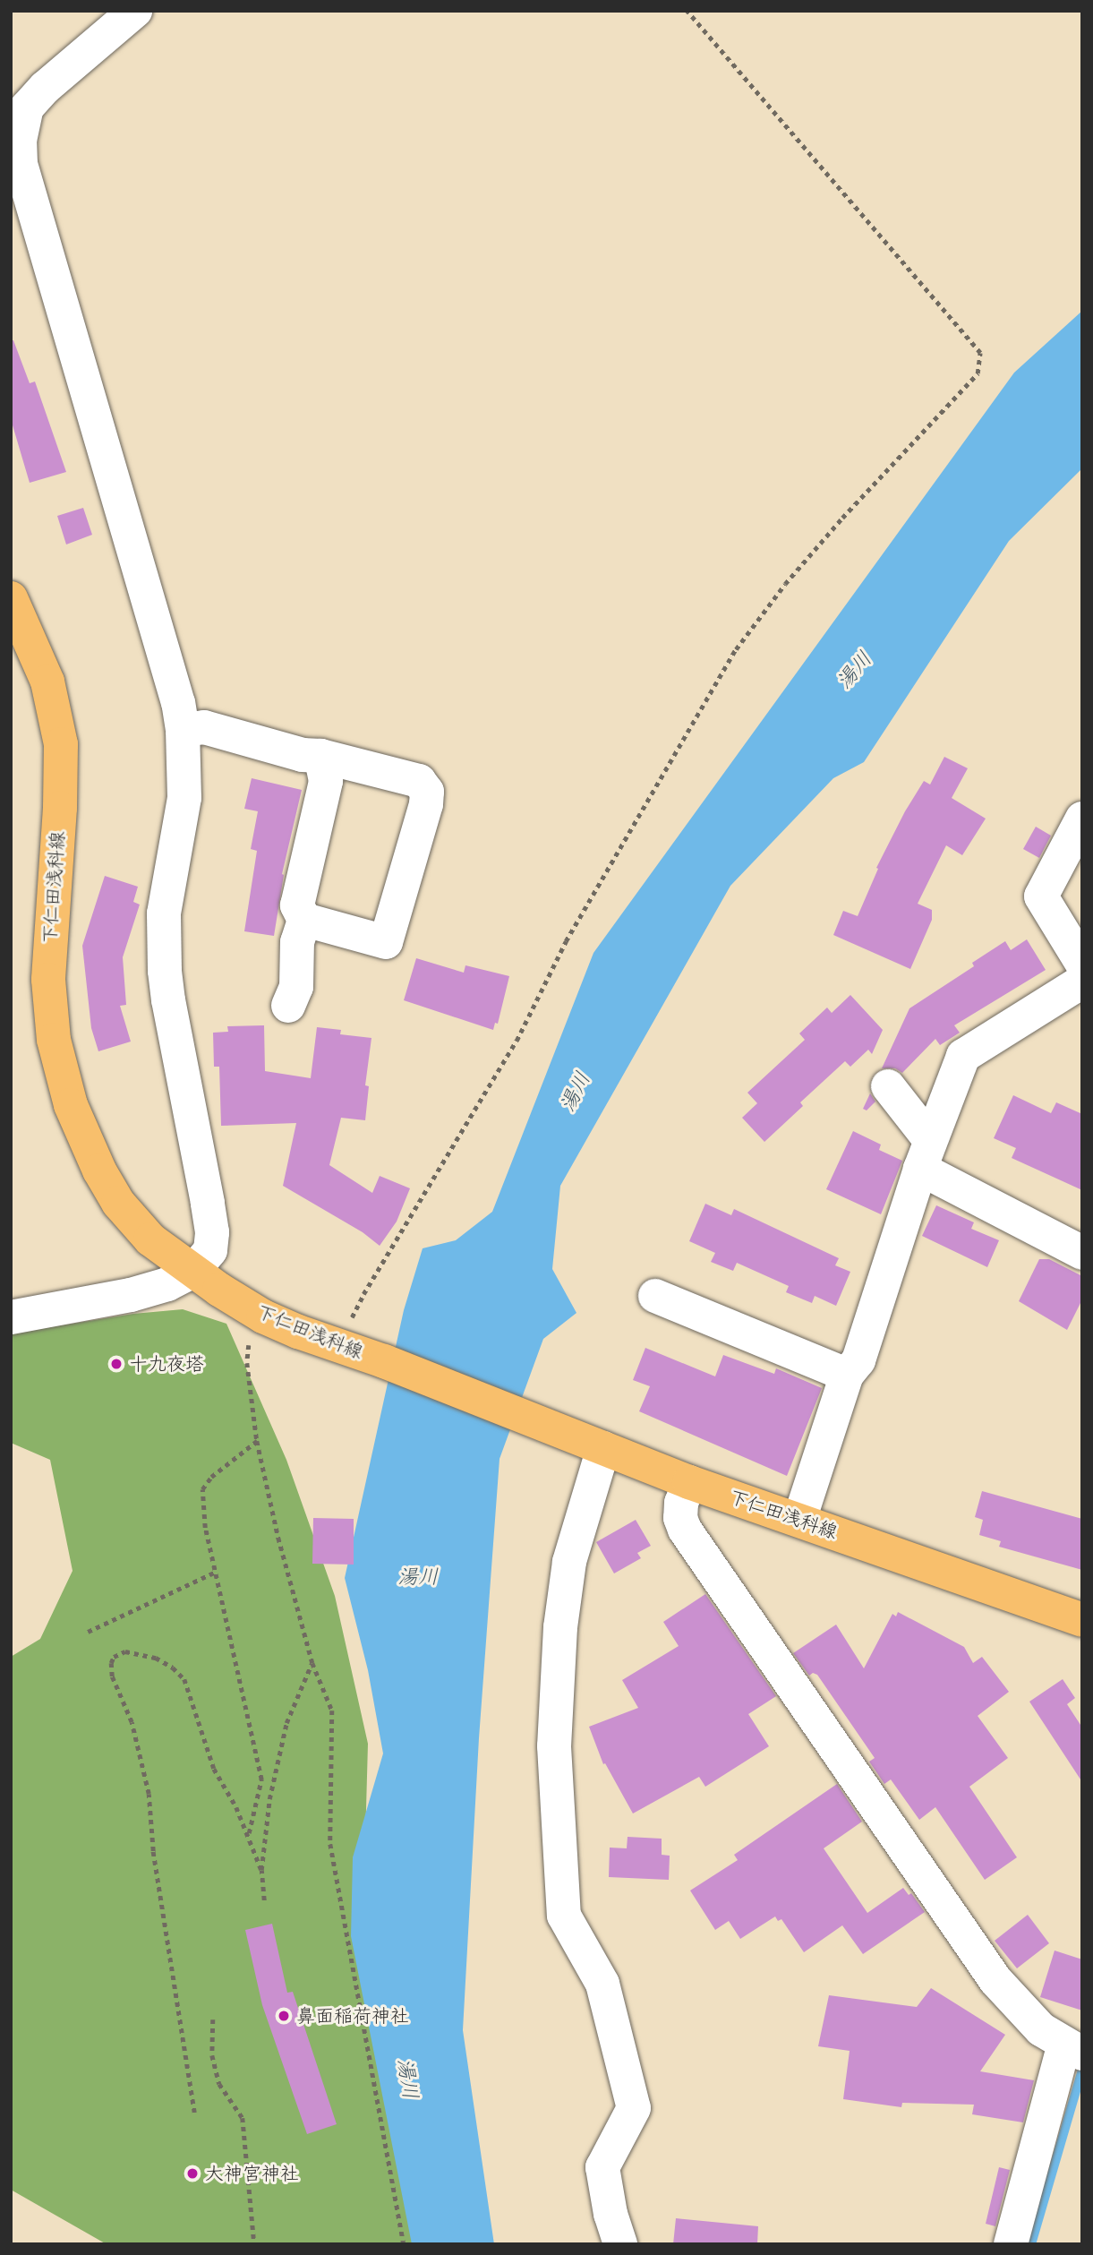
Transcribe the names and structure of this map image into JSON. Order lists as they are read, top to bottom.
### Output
{
  "streets": {
    "main road": ["下仁田浅科線"]
  },
  "water": ["湯川"],
  "places": ["十九夜塔", "鼻面稲荷神社", "大神宮神社"]
}
